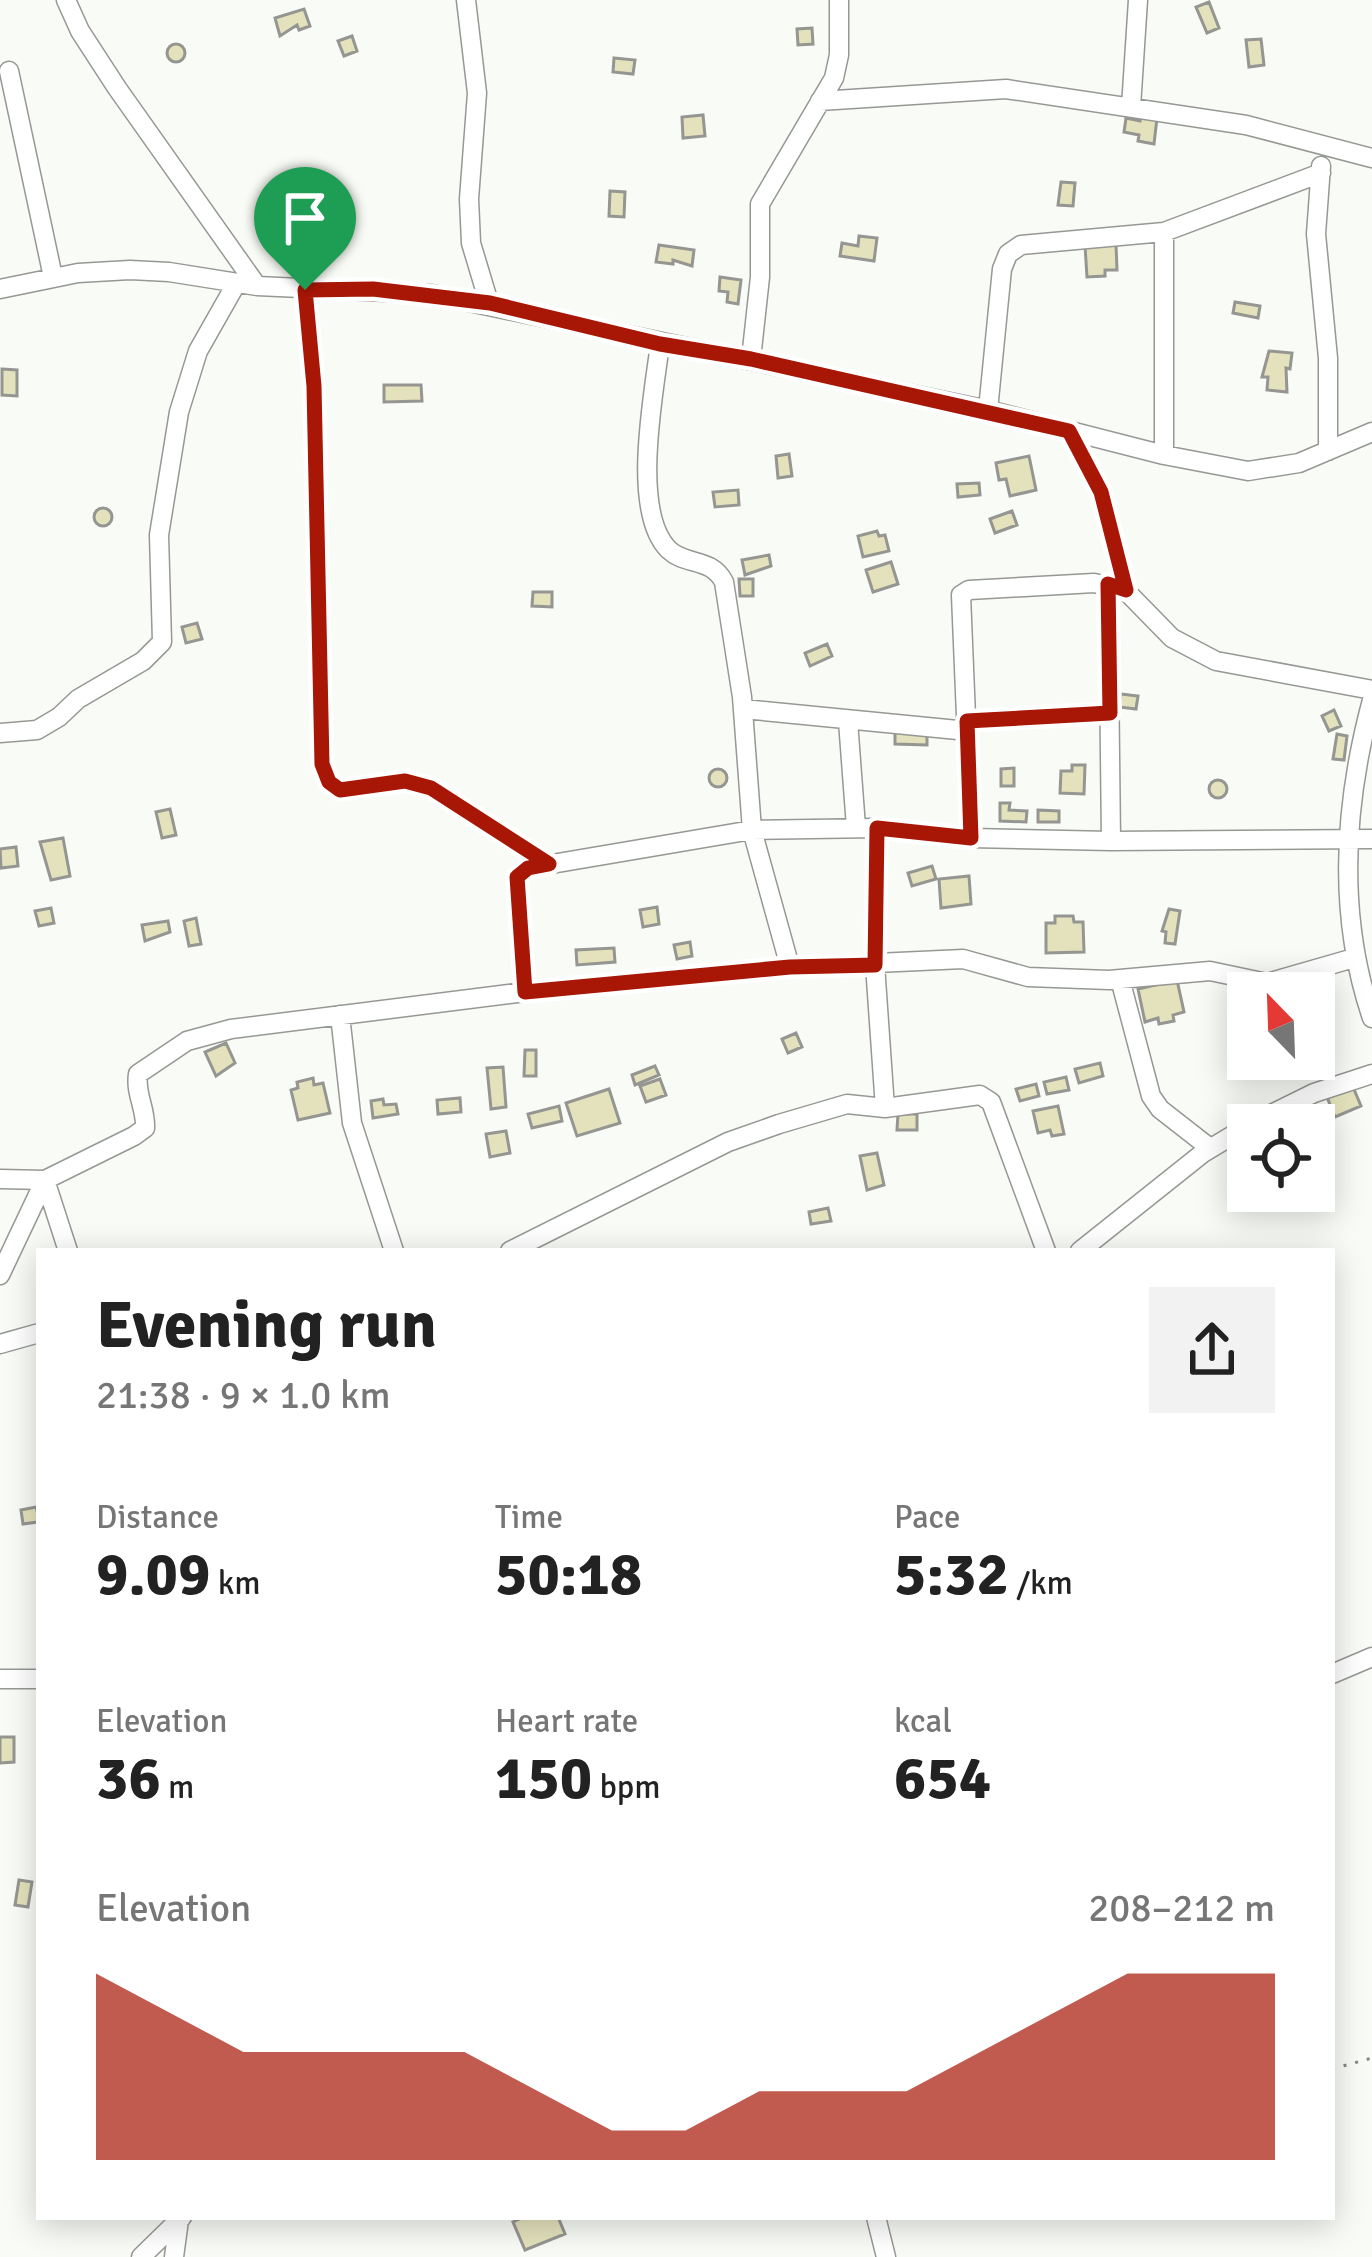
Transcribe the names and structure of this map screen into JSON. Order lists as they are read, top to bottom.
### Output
{
  "north": "top left",
  "page": {
    "heading": ["Evening run", "21:38 · 9 × 1.0 km"],
    "stats": [
      ["Distance", "9.09 km"],
      ["Time", "50:18"],
      ["Pace", "5:32 /km"],
      ["Elevation", "36 m"],
      ["Heart rate", "150 bpm"],
      ["kcal", "654"]
    ],
    "chart": ["Elevation", "208–212 m"]
  }
}
